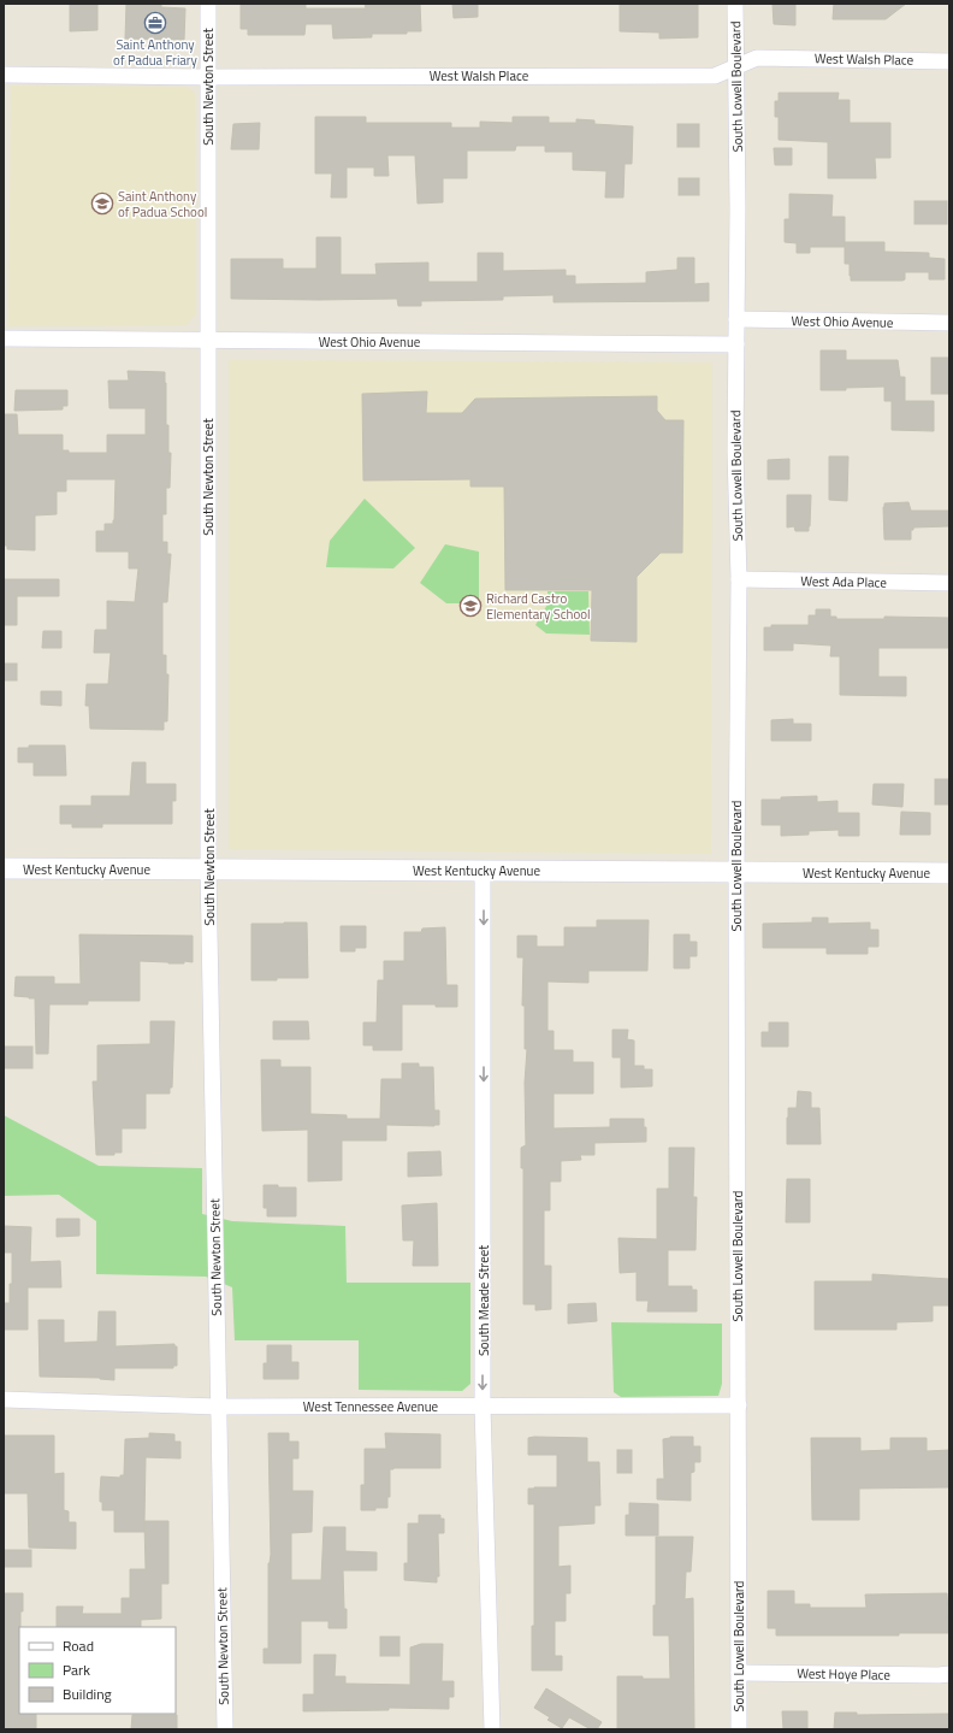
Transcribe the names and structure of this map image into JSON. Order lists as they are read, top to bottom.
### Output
{
  "streets": {
    "street": [
      "West Walsh Place",
      "South Newton Street",
      "South Lowell Boulevard",
      "West Ohio Avenue",
      "West Ada Place",
      "West Kentucky Avenue",
      "South Meade Street",
      "West Tennessee Avenue",
      "West Hoye Place"
    ]
  },
  "crossings": [
    ["West Walsh Place", "South Newton Street"],
    ["West Walsh Place", "South Lowell Boulevard"],
    ["South Newton Street", "West Ohio Avenue"],
    ["South Newton Street", "West Kentucky Avenue"],
    ["South Newton Street", "West Tennessee Avenue"],
    ["South Lowell Boulevard", "West Ohio Avenue"],
    ["South Lowell Boulevard", "West Ada Place"],
    ["South Lowell Boulevard", "West Kentucky Avenue"],
    ["South Lowell Boulevard", "West Tennessee Avenue"],
    ["South Lowell Boulevard", "West Hoye Place"],
    ["West Kentucky Avenue", "South Meade Street"],
    ["South Meade Street", "West Tennessee Avenue"]
  ],
  "one_way": ["South Meade Street"],
  "places": {
    "office": ["Saint Anthony of Padua Friary"],
    "school or university": ["Saint Anthony of Padua School", "Richard Castro Elementary School"]
  },
  "legend": ["Road", "Park", "Building"]
}
